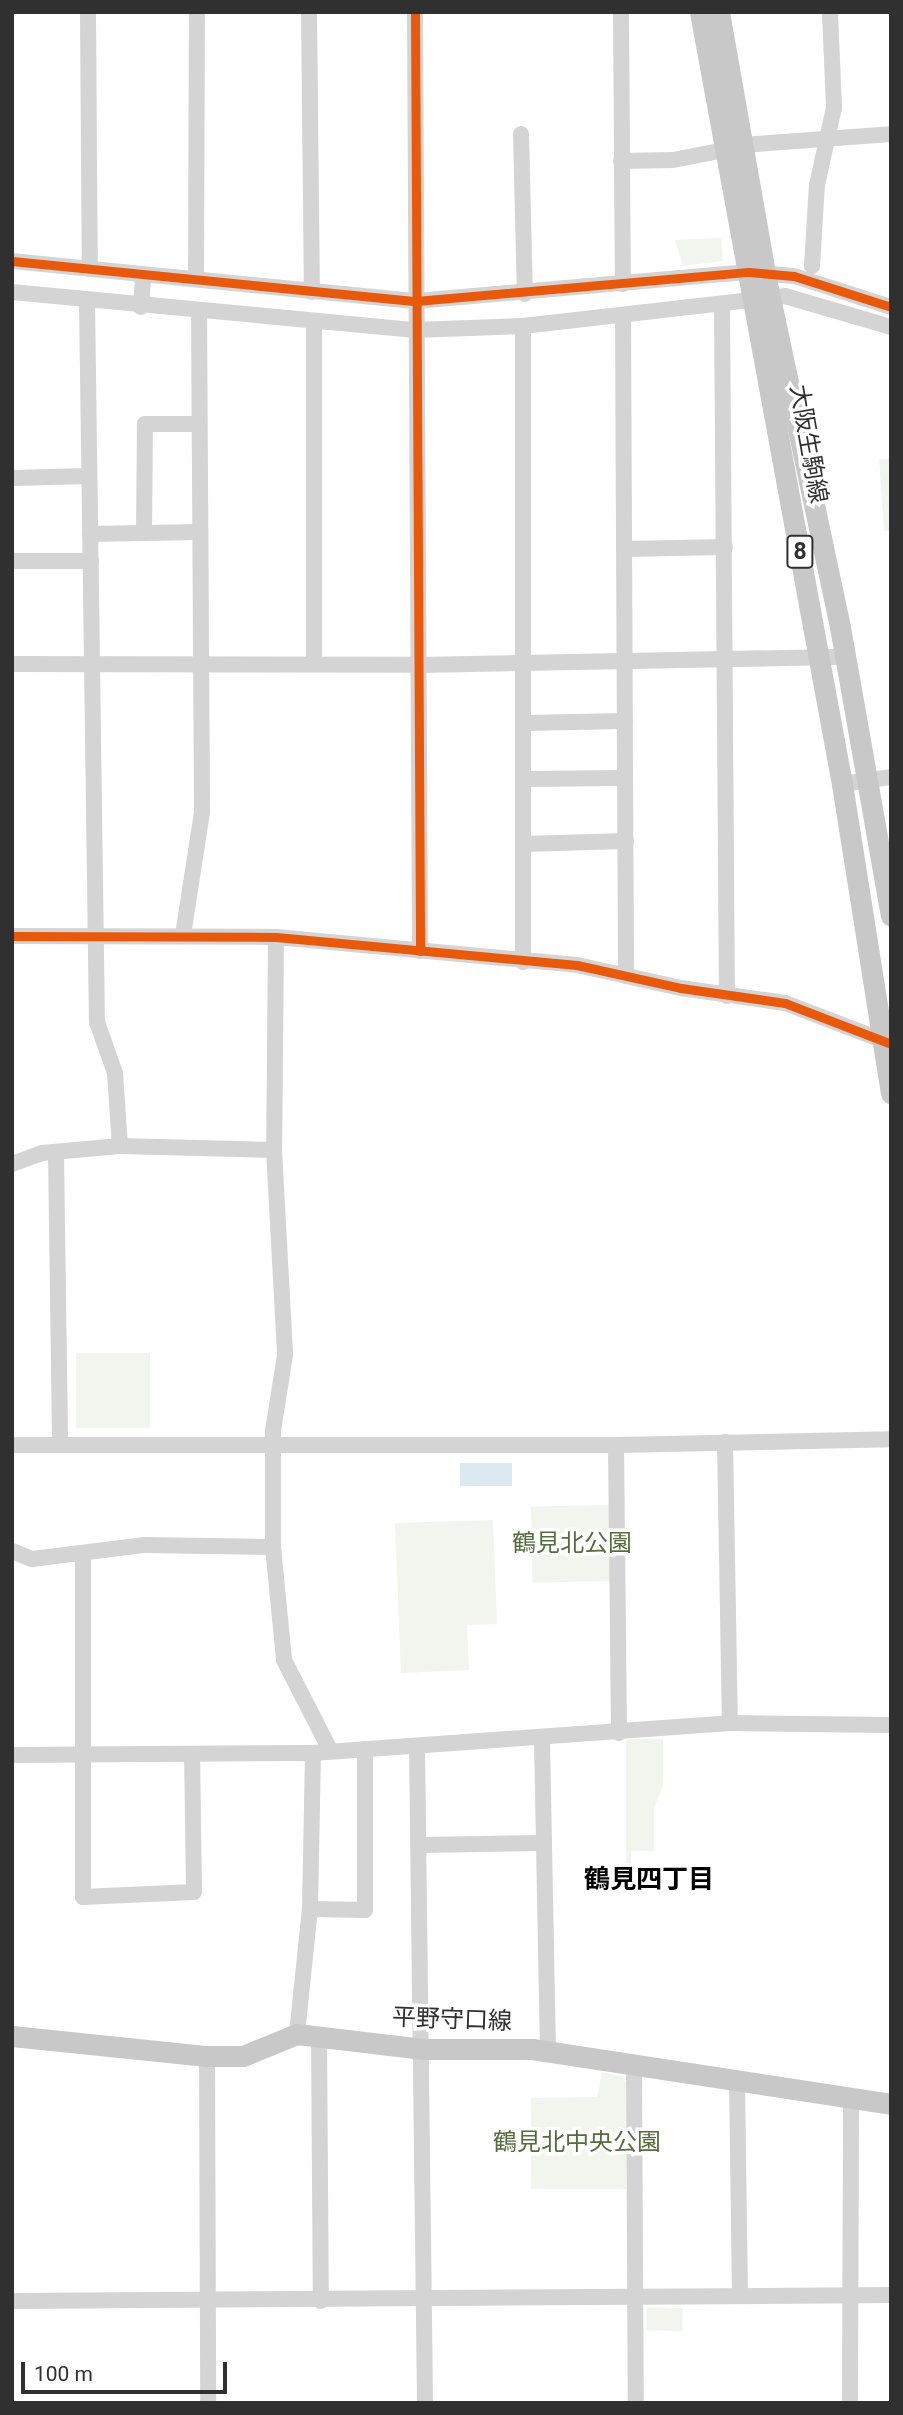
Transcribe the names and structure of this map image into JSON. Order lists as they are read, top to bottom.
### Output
{
  "streets": {
    "main road": ["大阪生駒線", "8", "平野守口線"]
  },
  "districts": ["鶴見四丁目"],
  "parks": ["鶴見北公園", "鶴見北中央公園"],
  "scale_bar": "100 m"
}
